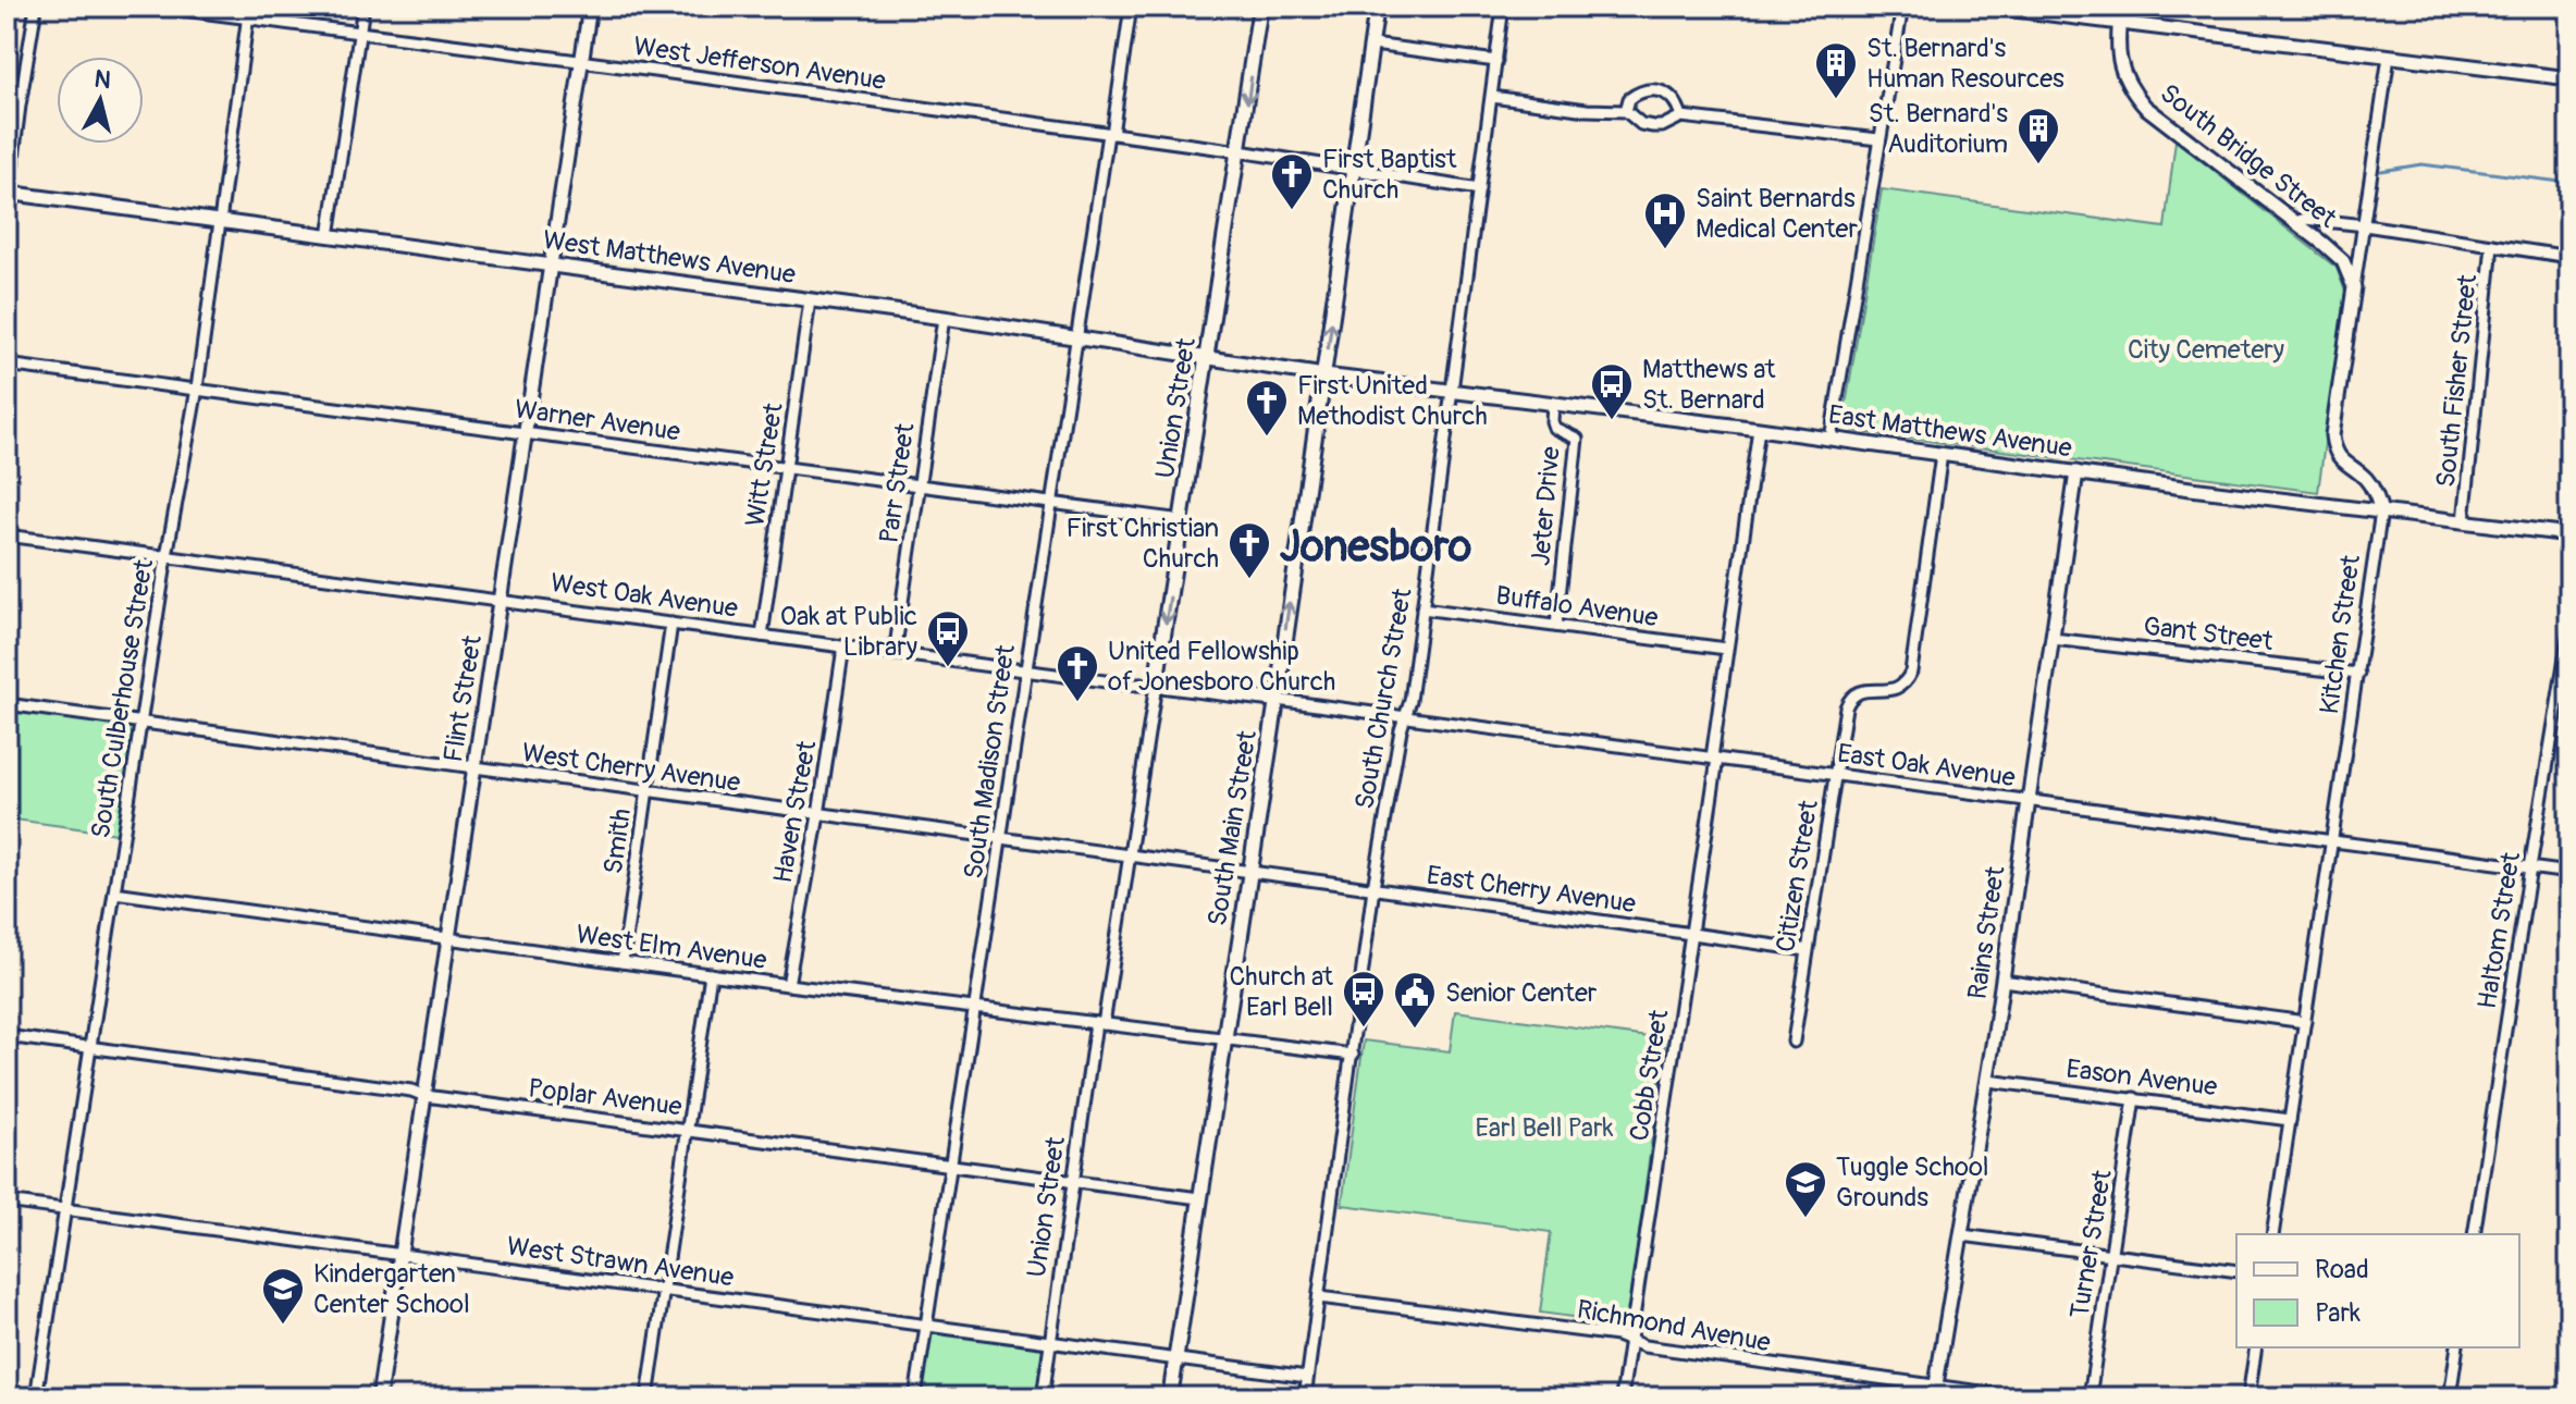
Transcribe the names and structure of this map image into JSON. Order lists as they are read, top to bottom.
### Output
{
  "streets": {
    "main road": ["Union Street", "West Oak Avenue", "South Main Street"],
    "street": [
      "West Jefferson Avenue",
      "South Bridge Street",
      "West Matthews Avenue",
      "South Fisher Street",
      "Warner Avenue",
      "East Matthews Avenue",
      "Witt Street",
      "Parr Street",
      "Jeter Drive",
      "Buffalo Avenue",
      "Gant Street",
      "Kitchen Street",
      "South Culberhouse Street",
      "Flint Street",
      "South Church Street",
      "South Madison Street",
      "East Oak Avenue",
      "West Cherry Avenue",
      "Haven Street",
      "Smith",
      "Citizen Street",
      "East Cherry Avenue",
      "Haltom Street",
      "Rains Street",
      "West Elm Avenue",
      "Cobb Street",
      "Eason Avenue",
      "Poplar Avenue",
      "Turner Street",
      "West Strawn Avenue",
      "Richmond Avenue"
    ]
  },
  "crossings": [
    ["West Jefferson Avenue", "Union Street"],
    ["West Jefferson Avenue", "South Culberhouse Street"],
    ["West Jefferson Avenue", "Flint Street"],
    ["West Jefferson Avenue", "South Church Street"],
    ["West Jefferson Avenue", "South Madison Street"],
    ["West Jefferson Avenue", "South Main Street"],
    ["West Matthews Avenue", "Union Street"],
    ["West Matthews Avenue", "East Matthews Avenue"],
    ["West Matthews Avenue", "Witt Street"],
    ["West Matthews Avenue", "Parr Street"],
    ["West Matthews Avenue", "South Culberhouse Street"],
    ["West Matthews Avenue", "Flint Street"],
    ["West Matthews Avenue", "South Madison Street"],
    ["West Matthews Avenue", "South Main Street"],
    ["South Fisher Street", "East Matthews Avenue"],
    ["Union Street", "Warner Avenue"],
    ["Union Street", "West Oak Avenue"],
    ["Union Street", "West Cherry Avenue"],
    ["Union Street", "West Elm Avenue"],
    ["Union Street", "Poplar Avenue"],
    ["Union Street", "West Strawn Avenue"],
    ["Warner Avenue", "Witt Street"],
    ["Warner Avenue", "Parr Street"],
    ["Warner Avenue", "South Culberhouse Street"],
    ["Warner Avenue", "Flint Street"],
    ["Warner Avenue", "South Madison Street"],
    ["East Matthews Avenue", "Jeter Drive"],
    ["East Matthews Avenue", "Kitchen Street"],
    ["East Matthews Avenue", "South Church Street"],
    ["East Matthews Avenue", "South Main Street"],
    ["East Matthews Avenue", "Citizen Street"],
    ["East Matthews Avenue", "Rains Street"],
    ["East Matthews Avenue", "Cobb Street"],
    ["Witt Street", "West Oak Avenue"],
    ["Parr Street", "West Oak Avenue"],
    ["Jeter Drive", "Buffalo Avenue"],
    ["West Oak Avenue", "South Culberhouse Street"],
    ["West Oak Avenue", "Flint Street"],
    ["West Oak Avenue", "South Madison Street"],
    ["West Oak Avenue", "East Oak Avenue"],
    ["West Oak Avenue", "Haven Street"],
    ["West Oak Avenue", "South Main Street"],
    ["West Oak Avenue", "Smith"],
    ["Buffalo Avenue", "South Church Street"],
    ["Buffalo Avenue", "Cobb Street"],
    ["Gant Street", "Kitchen Street"],
    ["Gant Street", "Rains Street"],
    ["Kitchen Street", "East Oak Avenue"],
    ["Kitchen Street", "Eason Avenue"],
    ["South Culberhouse Street", "West Cherry Avenue"],
    ["South Culberhouse Street", "West Elm Avenue"],
    ["South Culberhouse Street", "Poplar Avenue"],
    ["South Culberhouse Street", "West Strawn Avenue"],
    ["Flint Street", "West Cherry Avenue"],
    ["Flint Street", "West Elm Avenue"],
    ["Flint Street", "Poplar Avenue"],
    ["Flint Street", "West Strawn Avenue"],
    ["South Church Street", "East Oak Avenue"],
    ["South Church Street", "East Cherry Avenue"],
    ["South Church Street", "West Elm Avenue"],
    ["South Church Street", "West Strawn Avenue"],
    ["South Church Street", "Richmond Avenue"],
    ["South Madison Street", "West Cherry Avenue"],
    ["South Madison Street", "West Elm Avenue"],
    ["South Madison Street", "Poplar Avenue"],
    ["South Madison Street", "West Strawn Avenue"],
    ["East Oak Avenue", "South Main Street"],
    ["East Oak Avenue", "Citizen Street"],
    ["East Oak Avenue", "Haltom Street"],
    ["East Oak Avenue", "Rains Street"],
    ["East Oak Avenue", "Cobb Street"],
    ["West Cherry Avenue", "Haven Street"],
    ["West Cherry Avenue", "South Main Street"],
    ["West Cherry Avenue", "Smith"],
    ["West Cherry Avenue", "East Cherry Avenue"],
    ["Haven Street", "West Elm Avenue"],
    ["South Main Street", "East Cherry Avenue"],
    ["South Main Street", "West Elm Avenue"],
    ["South Main Street", "Poplar Avenue"],
    ["South Main Street", "West Strawn Avenue"],
    ["Smith", "West Elm Avenue"],
    ["Citizen Street", "East Cherry Avenue"],
    ["East Cherry Avenue", "Cobb Street"],
    ["Rains Street", "Eason Avenue"],
    ["Rains Street", "Richmond Avenue"],
    ["Cobb Street", "Richmond Avenue"],
    ["Eason Avenue", "Turner Street"]
  ],
  "one_way": ["South Main Street"],
  "districts": ["Jonesboro"],
  "parks": ["City Cemetery", "Earl Bell Park"],
  "places": {
    "building": ["St. Bernard's Human Resources", "St. Bernard's Auditorium"],
    "church": [
      "First Baptist Church",
      "First United Methodist Church",
      "First Christian Church",
      "United Fellowship of Jonesboro Church"
    ],
    "hospital": ["Saint Bernards Medical Center"],
    "bus stop": ["Matthews at St. Bernard", "Oak at Public Library", "Church at Earl Bell"],
    "public building": ["Senior Center"],
    "school or university": ["Tuggle School Grounds", "Kindergarten Center School"]
  },
  "legend": ["Road", "Park"],
  "north": "top"
}
